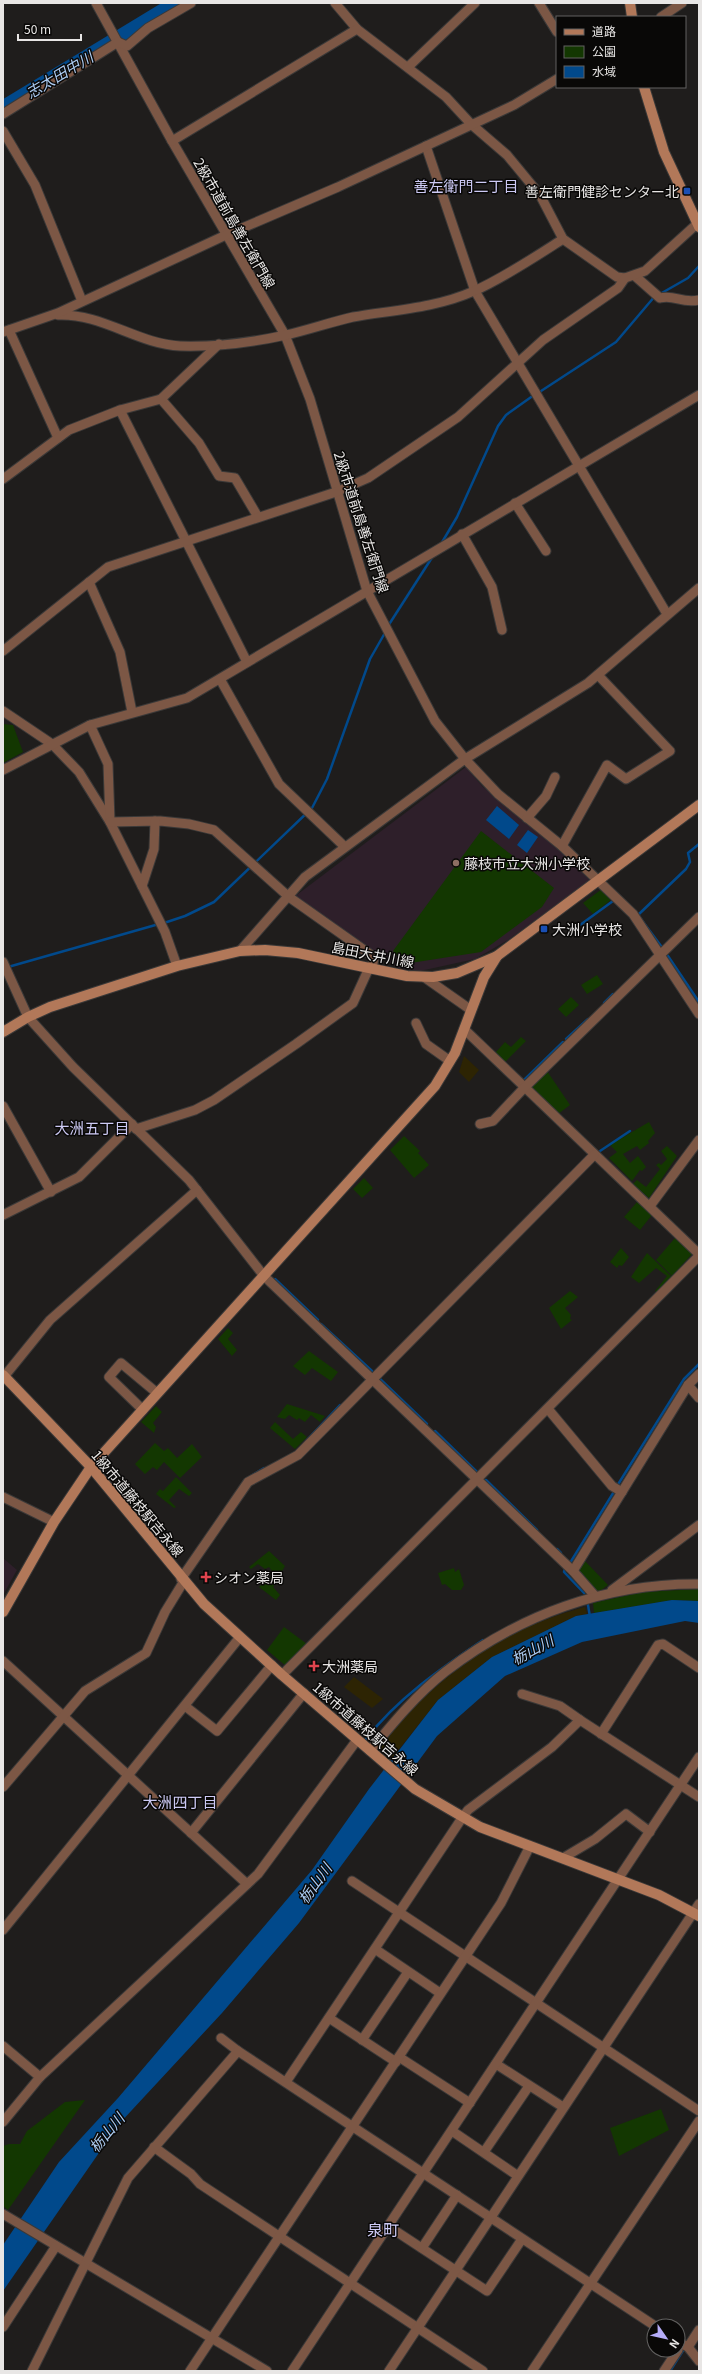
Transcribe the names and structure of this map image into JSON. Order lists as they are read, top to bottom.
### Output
{
  "streets": {
    "street": ["2級市道前島善左衛門線", "島田大井川線", "1級市道藤枝駅吉永線"]
  },
  "crossings": [
    ["2級市道前島善左衛門線", "島田大井川線"]
  ],
  "districts": [
    "善左衛門二丁目",
    "大洲五丁目",
    "大洲四丁目",
    "泉町"
  ],
  "water": ["志太田中川", "栃山川"],
  "places": {
    "transit": ["善左衛門健診センター北", "大洲小学校"],
    "other": ["藤枝市立大洲小学校"],
    "health": ["シオン薬局", "大洲薬局"]
  },
  "legend": ["道路", "公園", "水域"],
  "scale_bar": "50 m",
  "north": "bottom right"
}
